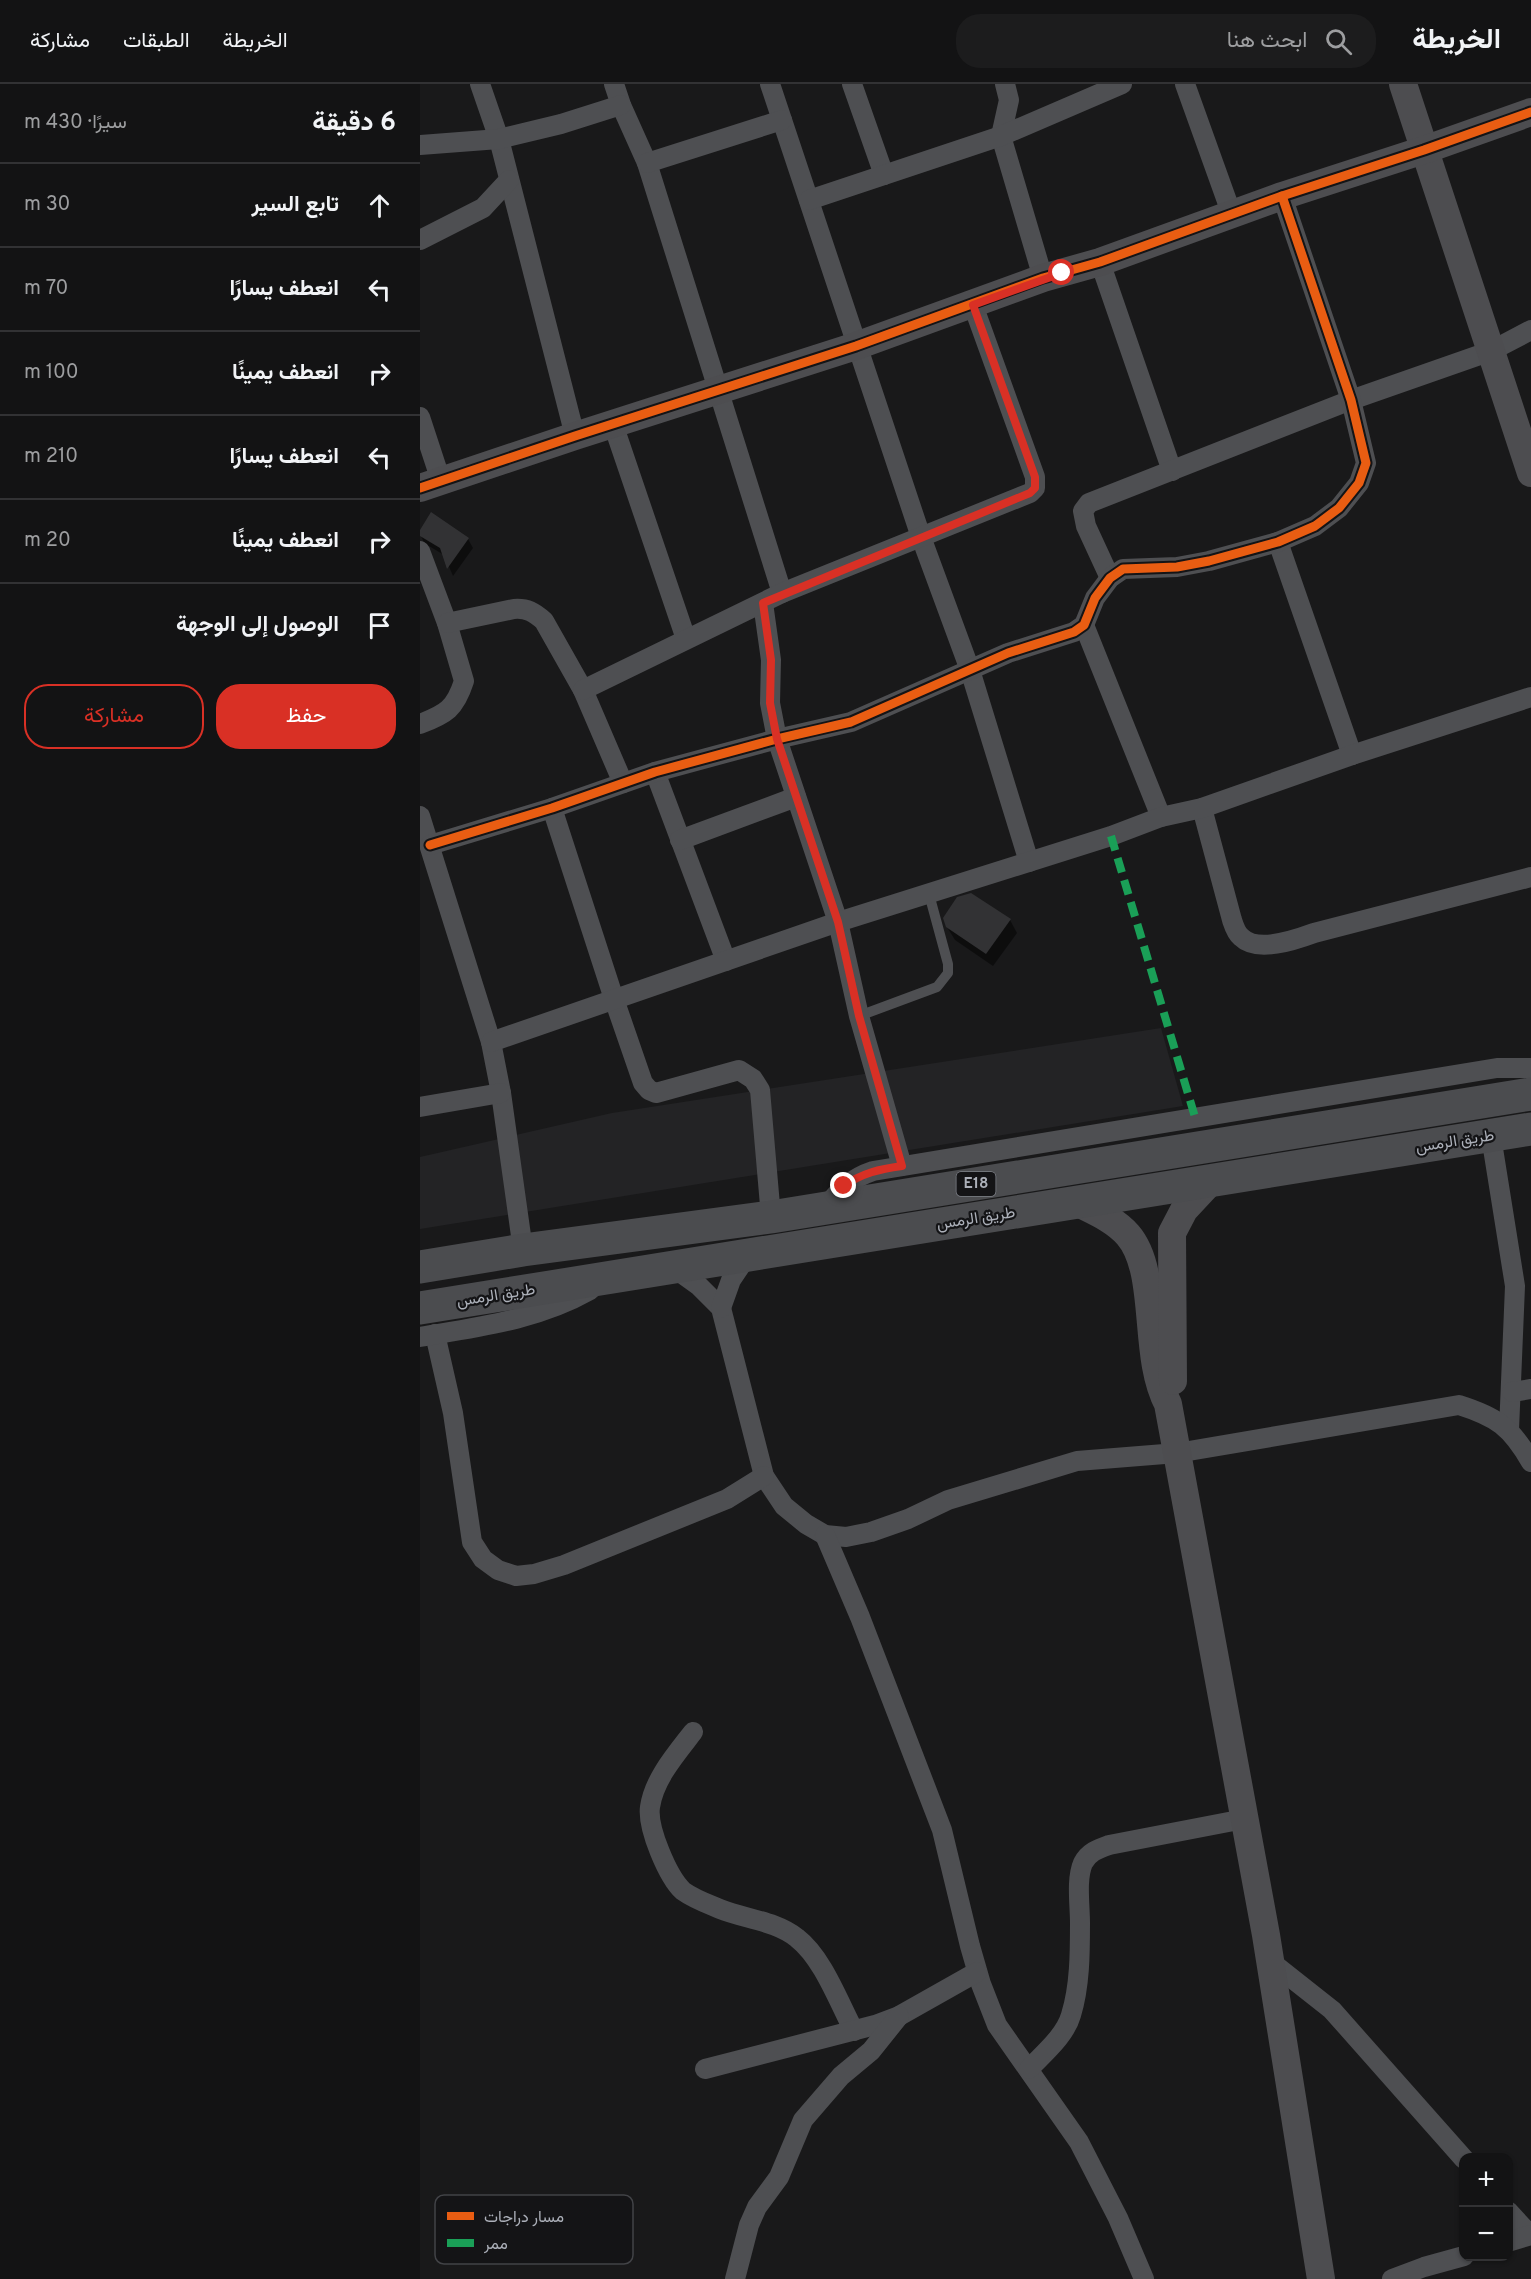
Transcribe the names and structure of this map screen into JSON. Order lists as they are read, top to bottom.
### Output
{
  "streets": {
    "highway": ["طريق الرمس", "E18"]
  },
  "legend": ["مسار دراجات", "ممر"],
  "page": {
    "header": "الخريطة",
    "search": "ابحث هنا",
    "nav": ["الخريطة", "الطبقات", "مشاركة"],
    "heading": ["6 دقيقة", "سيرًا · 430 m"],
    "list": [
      ["تابع السير", "30 m"],
      ["انعطف يسارًا", "70 m"],
      ["انعطف يمينًا", "100 m"],
      ["انعطف يسارًا", "210 m"],
      ["انعطف يمينًا", "20 m"],
      "الوصول إلى الوجهة"
    ],
    "buttons": ["حفظ", "مشاركة"],
    "map_buttons": ["+", "−"]
  }
}
